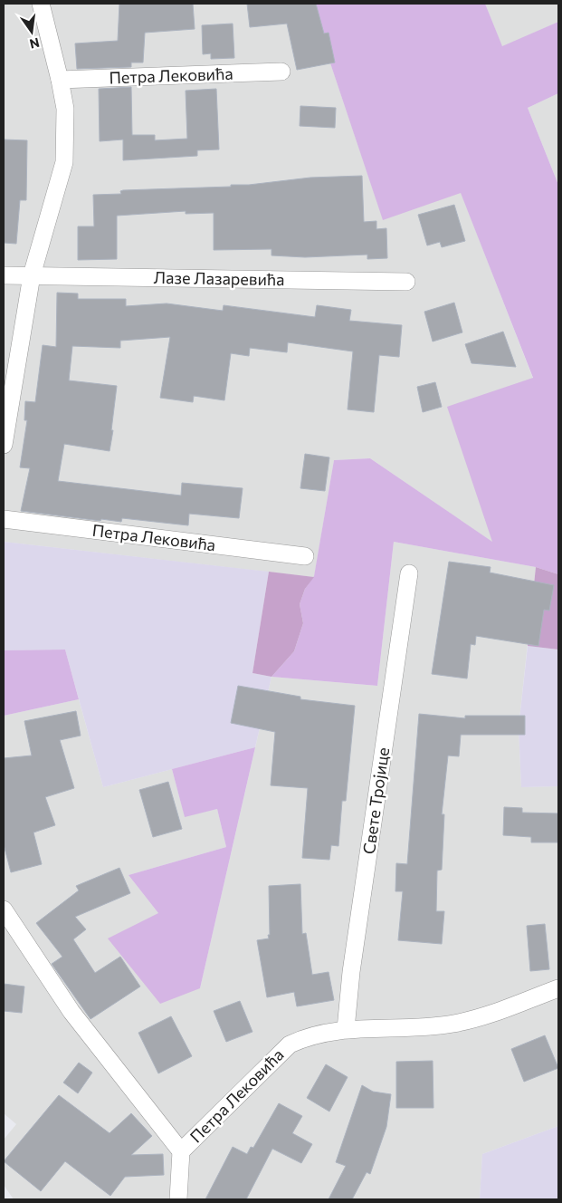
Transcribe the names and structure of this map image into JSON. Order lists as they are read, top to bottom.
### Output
{
  "streets": {
    "street": ["Петра Лековића", "Лазе Лазаревића", "Свете Тројице"]
  },
  "crossings": [
    ["Петра Лековића", "Свете Тројице"]
  ],
  "north": "bottom"
}
